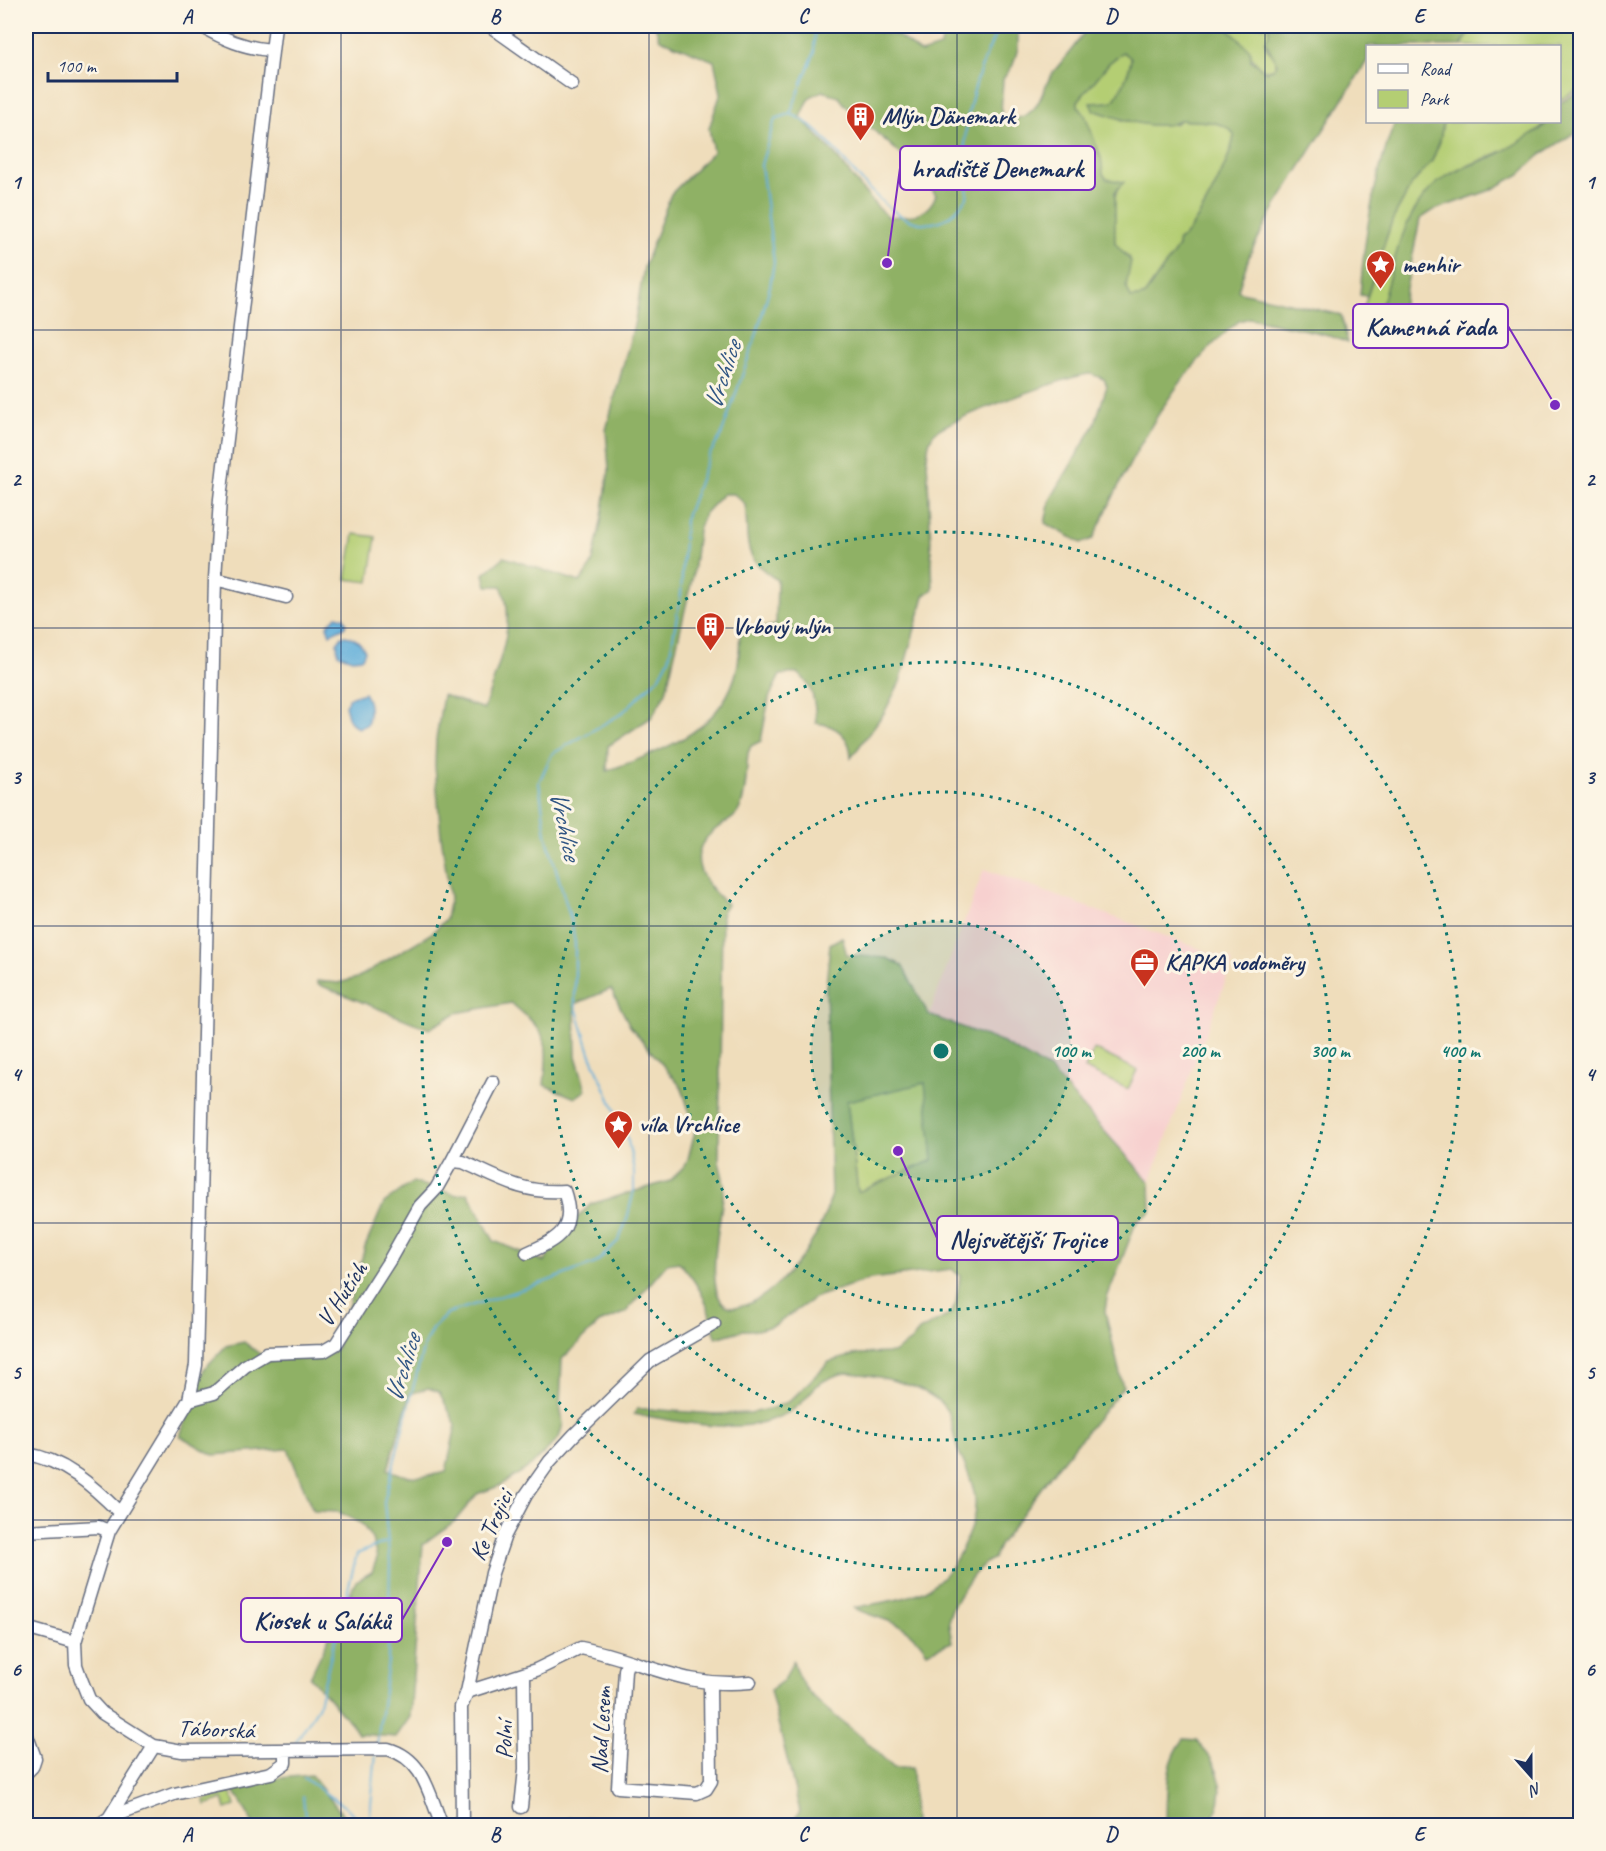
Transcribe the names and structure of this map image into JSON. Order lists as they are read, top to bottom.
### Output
{
  "streets": {
    "street": [
      "V Hutích",
      "Ke Trojici",
      "Táborská",
      "Nad Lesem",
      "Polní"
    ]
  },
  "crossings": [
    ["V Hutích", "Táborská"],
    ["Ke Trojici", "Nad Lesem"],
    ["Nad Lesem", "Polní"]
  ],
  "water": ["Vrchlice"],
  "places": {
    "building": ["Mlýn Dänemark", "Vrbový mlýn"],
    "other": [
      "hradiště Denemark",
      "Kamenná řada",
      "Nejsvětější Trojice",
      "Kiosek u Saláků"
    ],
    "place": ["menhir", "víla Vrchlice"],
    "office": ["KAPKA vodoměry"]
  },
  "legend": ["Road", "Park"],
  "scale_bar": "100 m",
  "north": "bottom",
  "grid": {
    "columns": [
      "A",
      "B",
      "C",
      "D",
      "E"
    ],
    "rows": [
      "1",
      "2",
      "3",
      "4",
      "5",
      "6"
    ]
  },
  "rings": [
    "100 m",
    "200 m",
    "300 m",
    "400 m"
  ]
}
